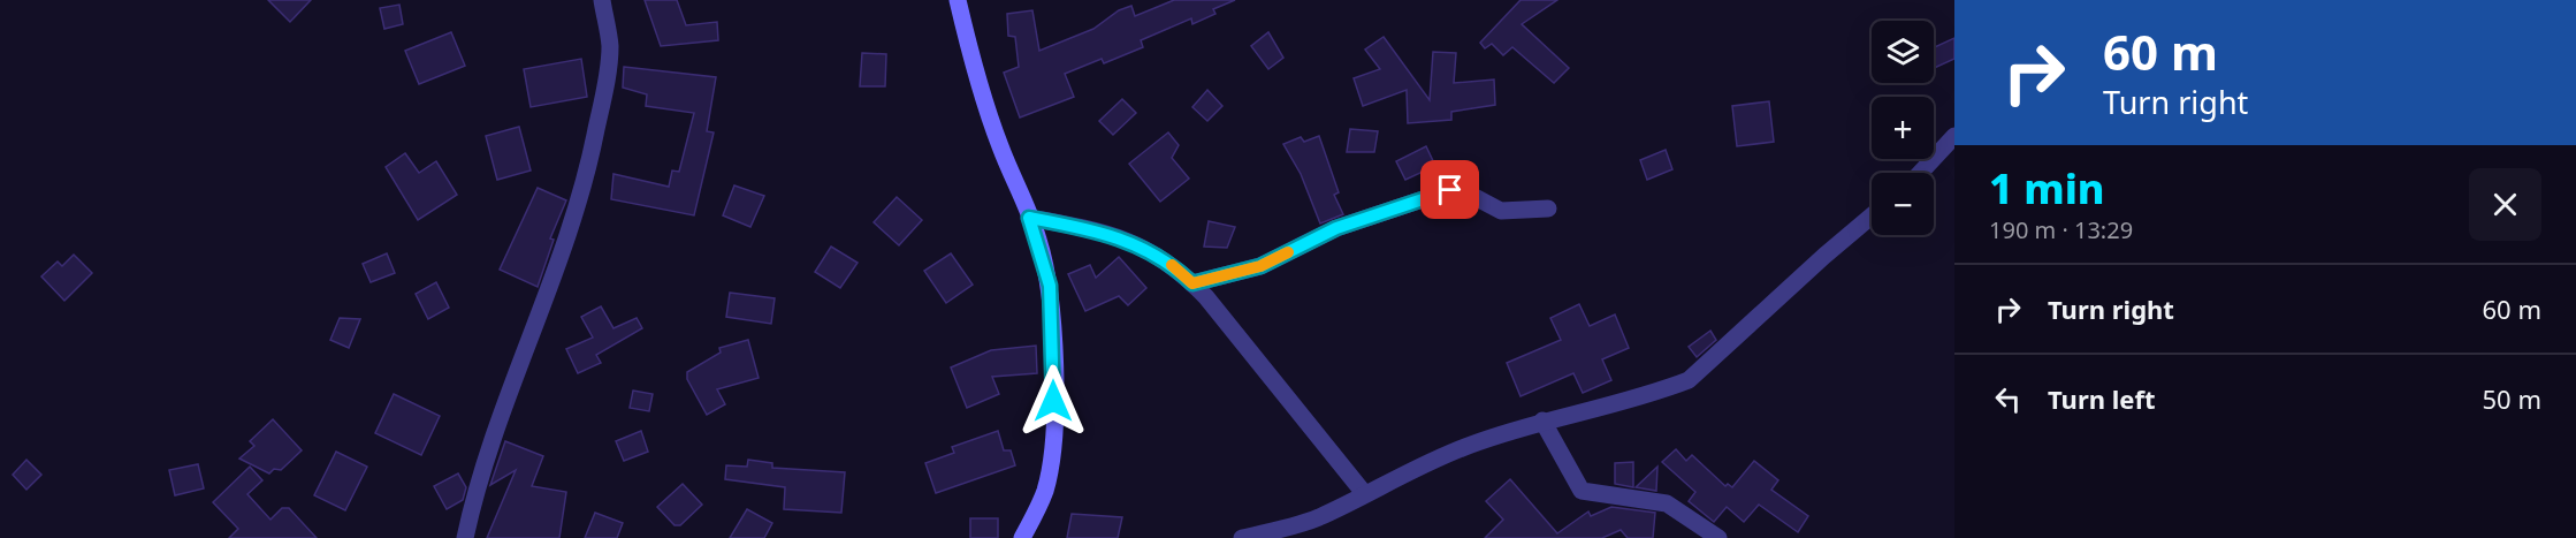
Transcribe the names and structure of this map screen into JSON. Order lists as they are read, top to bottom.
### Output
{
  "page": {
    "turn": ["60 m", "Turn right"],
    "map_buttons": ["+", "−"],
    "heading": ["1 min", "190 m · 13:29"],
    "list": [
      {
        "name": "Turn right",
        "value": "60 m"
      },
      {
        "name": "Turn left",
        "value": "50 m"
      }
    ]
  }
}
